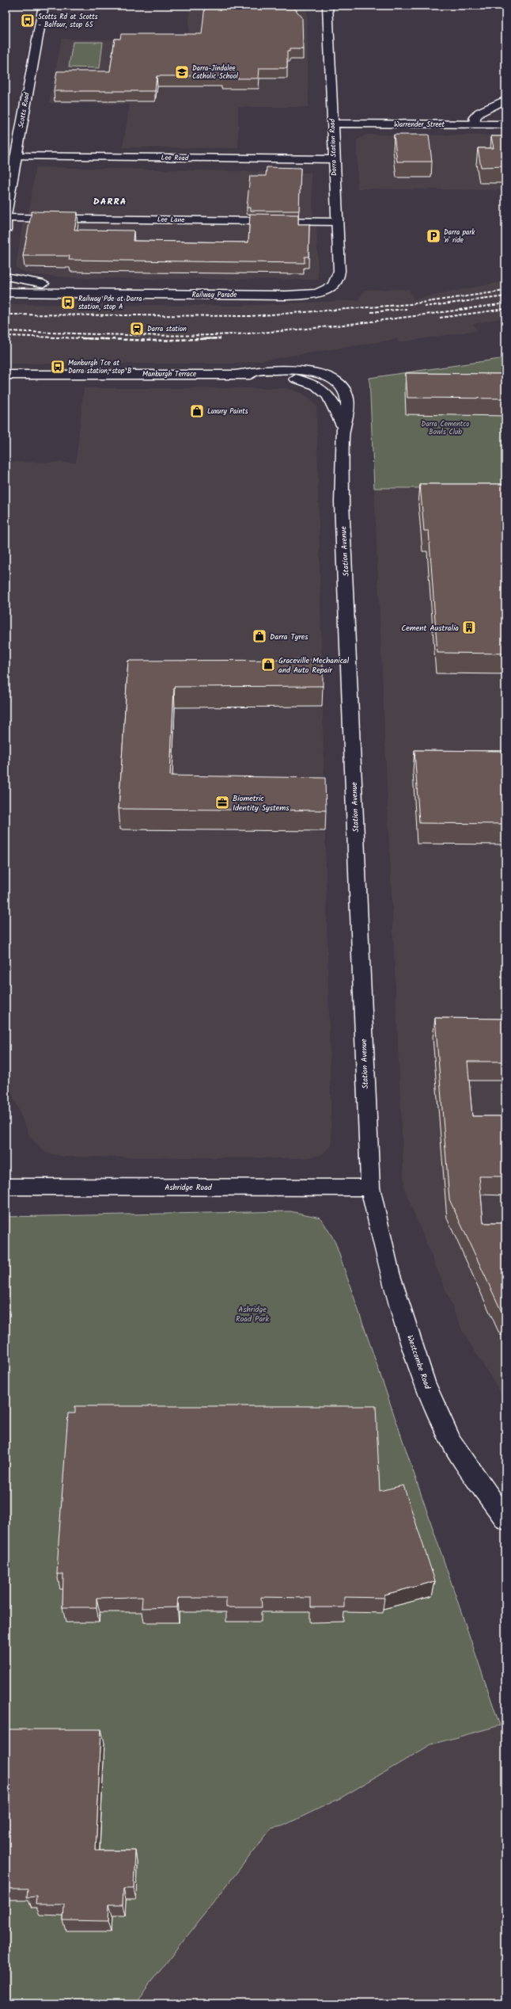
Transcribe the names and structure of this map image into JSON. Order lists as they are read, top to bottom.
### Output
{
  "streets": {
    "street": [
      "Scotts Road",
      "Warrender Street",
      "Darra Station Road",
      "Lee Road",
      "Lee Lane",
      "Railway Parade",
      "Manburgh Terrace",
      "Station Avenue",
      "Ashridge Road",
      "Westcombe Road"
    ]
  },
  "crossings": [
    ["Scotts Road", "Lee Road"],
    ["Warrender Street", "Darra Station Road"],
    ["Darra Station Road", "Lee Road"],
    ["Darra Station Road", "Lee Lane"],
    ["Darra Station Road", "Railway Parade"],
    ["Manburgh Terrace", "Station Avenue"],
    ["Station Avenue", "Ashridge Road"],
    ["Station Avenue", "Westcombe Road"],
    ["Ashridge Road", "Westcombe Road"]
  ],
  "districts": ["DARRA"],
  "parks": ["Darra Cementco Bowls Club", "Ashridge Road Park"],
  "places": {
    "bus stop": ["Scotts Rd at Scotts - Balfour, stop 65", "Railway Pde at Darra station, stop A", "Manburgh Tce at Darra station, stop B"],
    "school or university": ["Darra-Jindalee Catholic School"],
    "parking": ["Darra park 'n' ride"],
    "station": ["Darra station"],
    "shop": ["Luxury Paints", "Darra Tyres", "Graceville Mechanical and Auto Repair"],
    "building": ["Cement Australia"],
    "office": ["Biometric Identity Systems"]
  }
}
